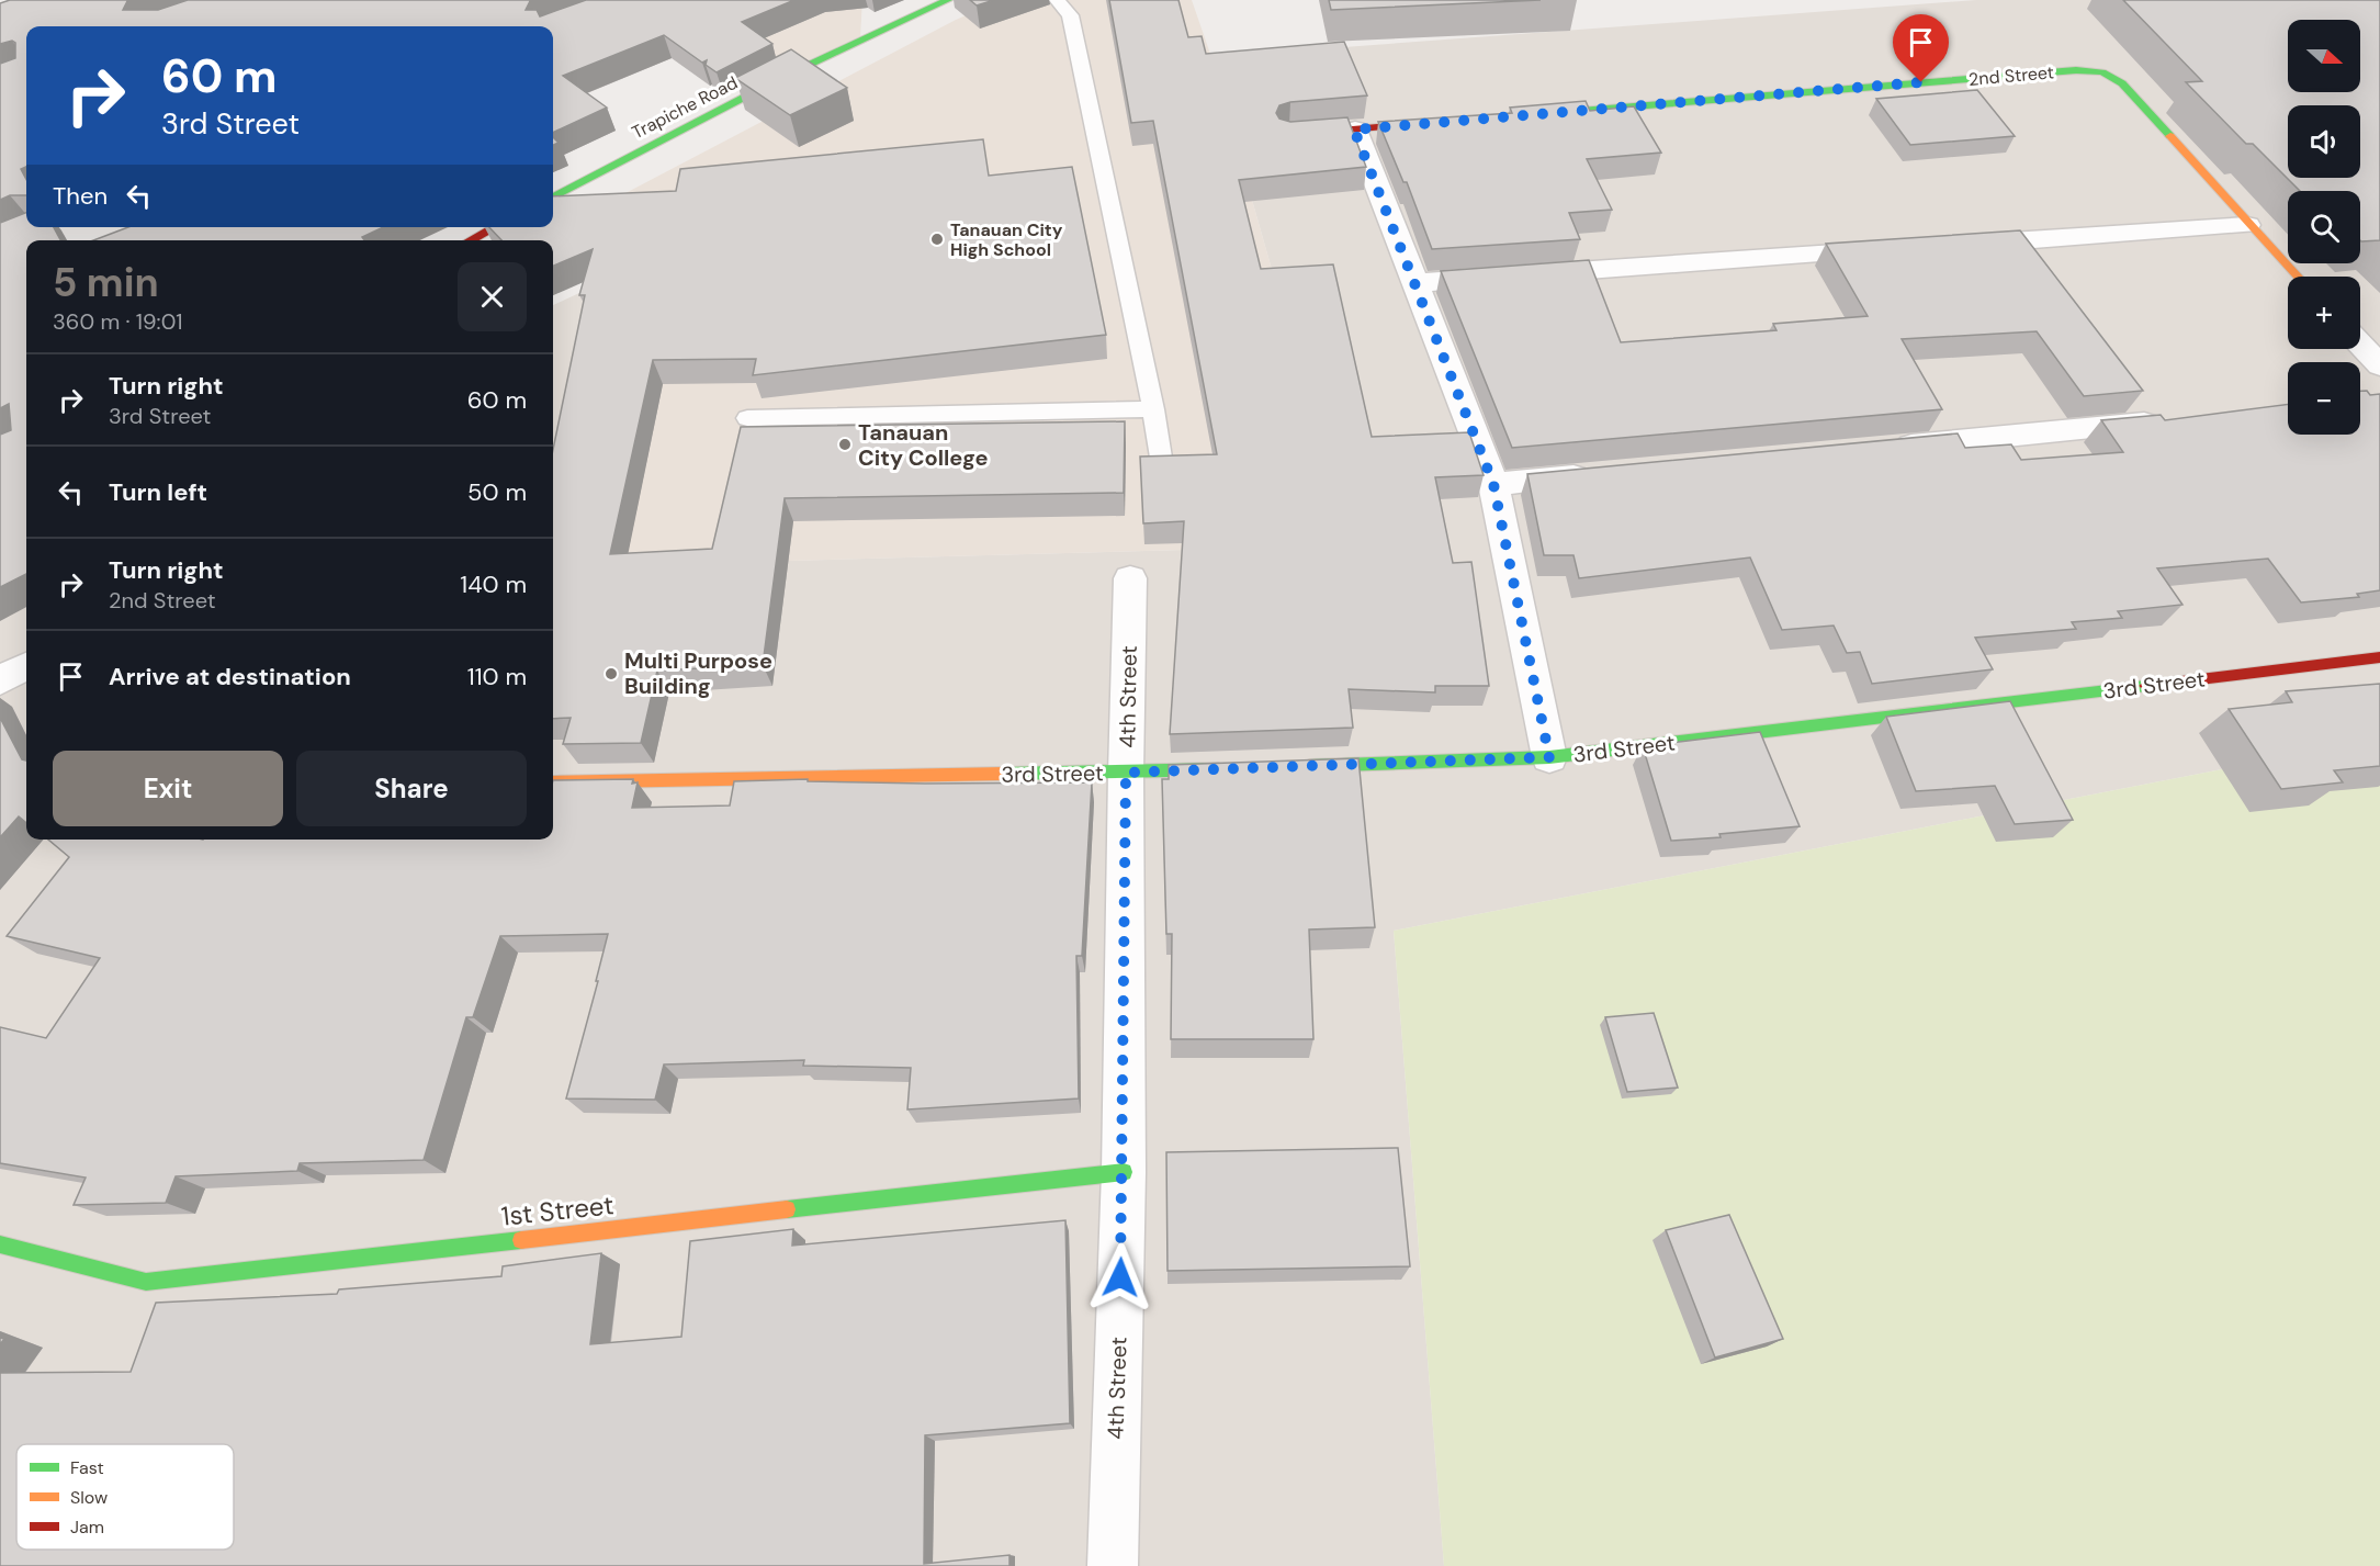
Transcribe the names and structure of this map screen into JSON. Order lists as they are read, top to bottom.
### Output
{
  "streets": {
    "street": [
      "2nd Street",
      "Trapiche Road",
      "3rd Street",
      "4th Street",
      "1st Street"
    ]
  },
  "crossings": [
    ["3rd Street", "4th Street"],
    ["4th Street", "1st Street"]
  ],
  "places": ["Tanauan City High School", "Tanauan City College", "Multi Purpose Building"],
  "legend": ["Fast", "Slow", "Jam"],
  "north": "right",
  "page": {
    "map_buttons": ["+", "−"],
    "turn": ["60 m", "3rd Street"],
    "then": "Then",
    "heading": ["5 min", "360 m · 19:01"],
    "list": [
      {
        "name": "Turn right",
        "note": "3rd Street",
        "value": "60 m"
      },
      {
        "name": "Turn left",
        "value": "50 m"
      },
      {
        "name": "Turn right",
        "note": "2nd Street",
        "value": "140 m"
      },
      {
        "name": "Arrive at destination",
        "value": "110 m"
      }
    ],
    "buttons": ["Exit", "Share"]
  }
}
